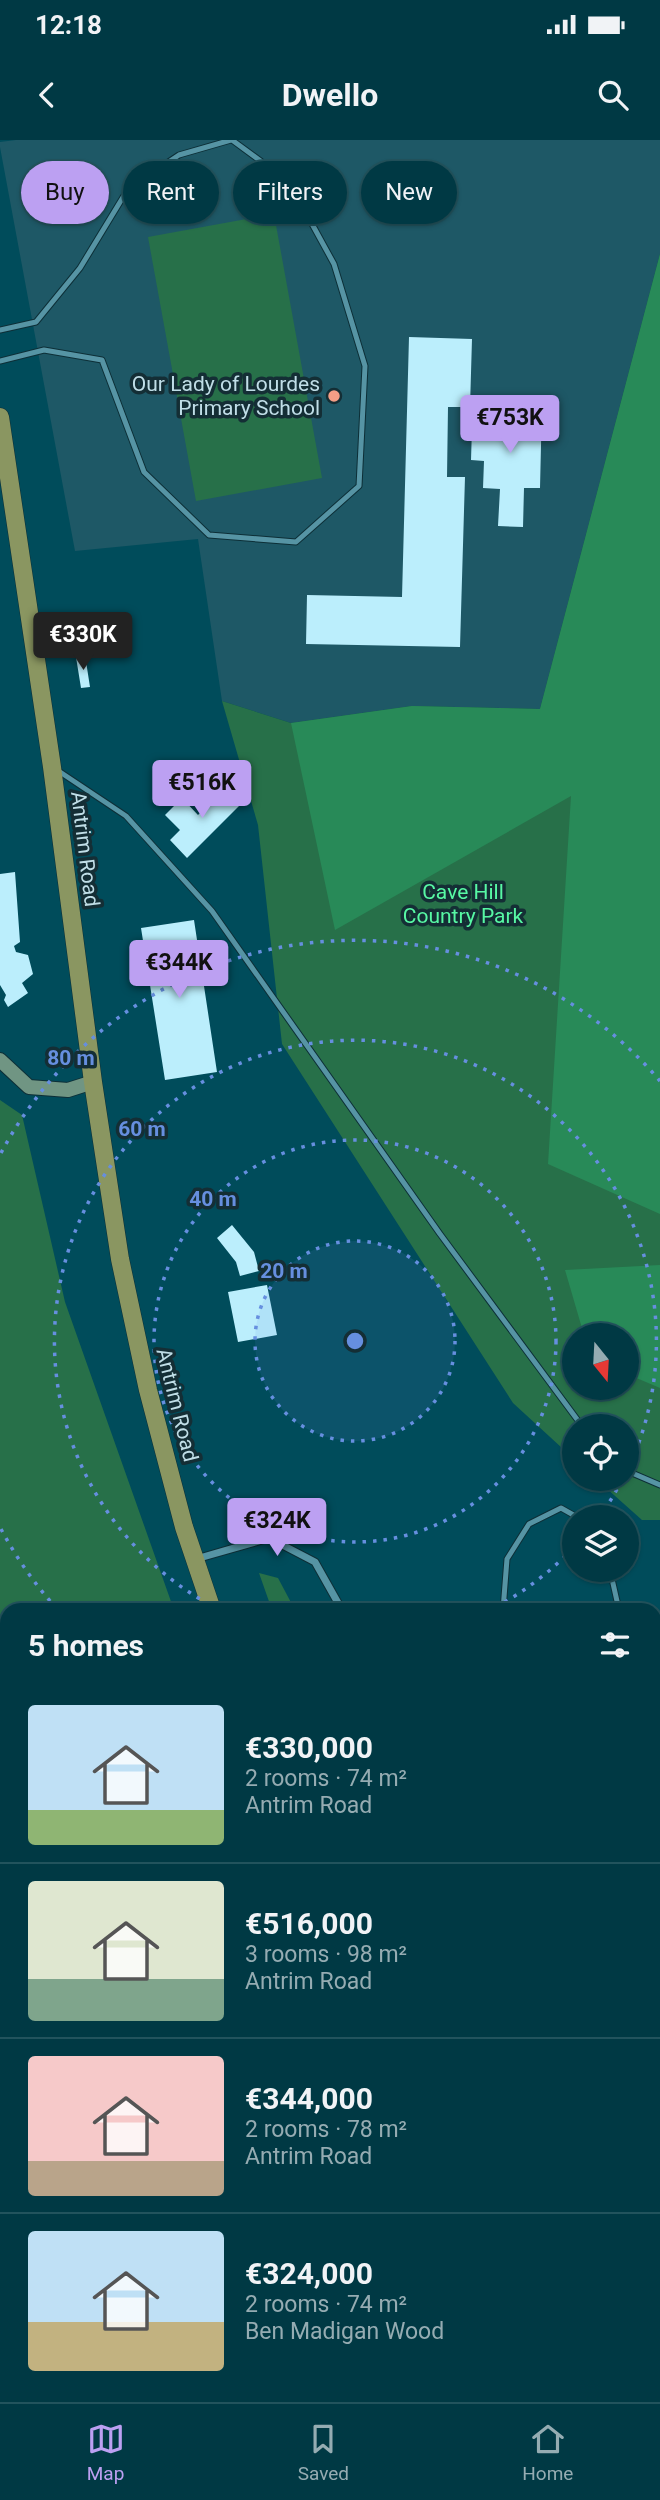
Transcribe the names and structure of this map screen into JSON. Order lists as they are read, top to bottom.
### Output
{
  "streets": {
    "main road": ["Antrim Road"]
  },
  "parks": ["Cave Hill Country Park"],
  "places": ["Our Lady of Lourdes Primary School"],
  "north": "bottom",
  "page": {
    "status": "12:18",
    "header": "Dwello",
    "chip": [
      "Buy",
      "Rent",
      "Filters",
      "New"
    ],
    "price": [
      "€753K",
      "€330K",
      "€516K",
      "€344K",
      "€324K"
    ],
    "heading": "5 homes",
    "list": [
      {
        "name": "€330,000",
        "note": "2 rooms · 74 m² · Antrim Road"
      },
      {
        "name": "€516,000",
        "note": "3 rooms · 98 m² · Antrim Road"
      },
      {
        "name": "€344,000",
        "note": "2 rooms · 78 m² · Antrim Road"
      },
      {
        "name": "€324,000",
        "note": "2 rooms · 74 m² · Ben Madigan Wood"
      }
    ],
    "tabs": ["Map", "Saved", "Home"]
  },
  "rings": [
    "80 m",
    "60 m",
    "40 m",
    "20 m"
  ]
}
